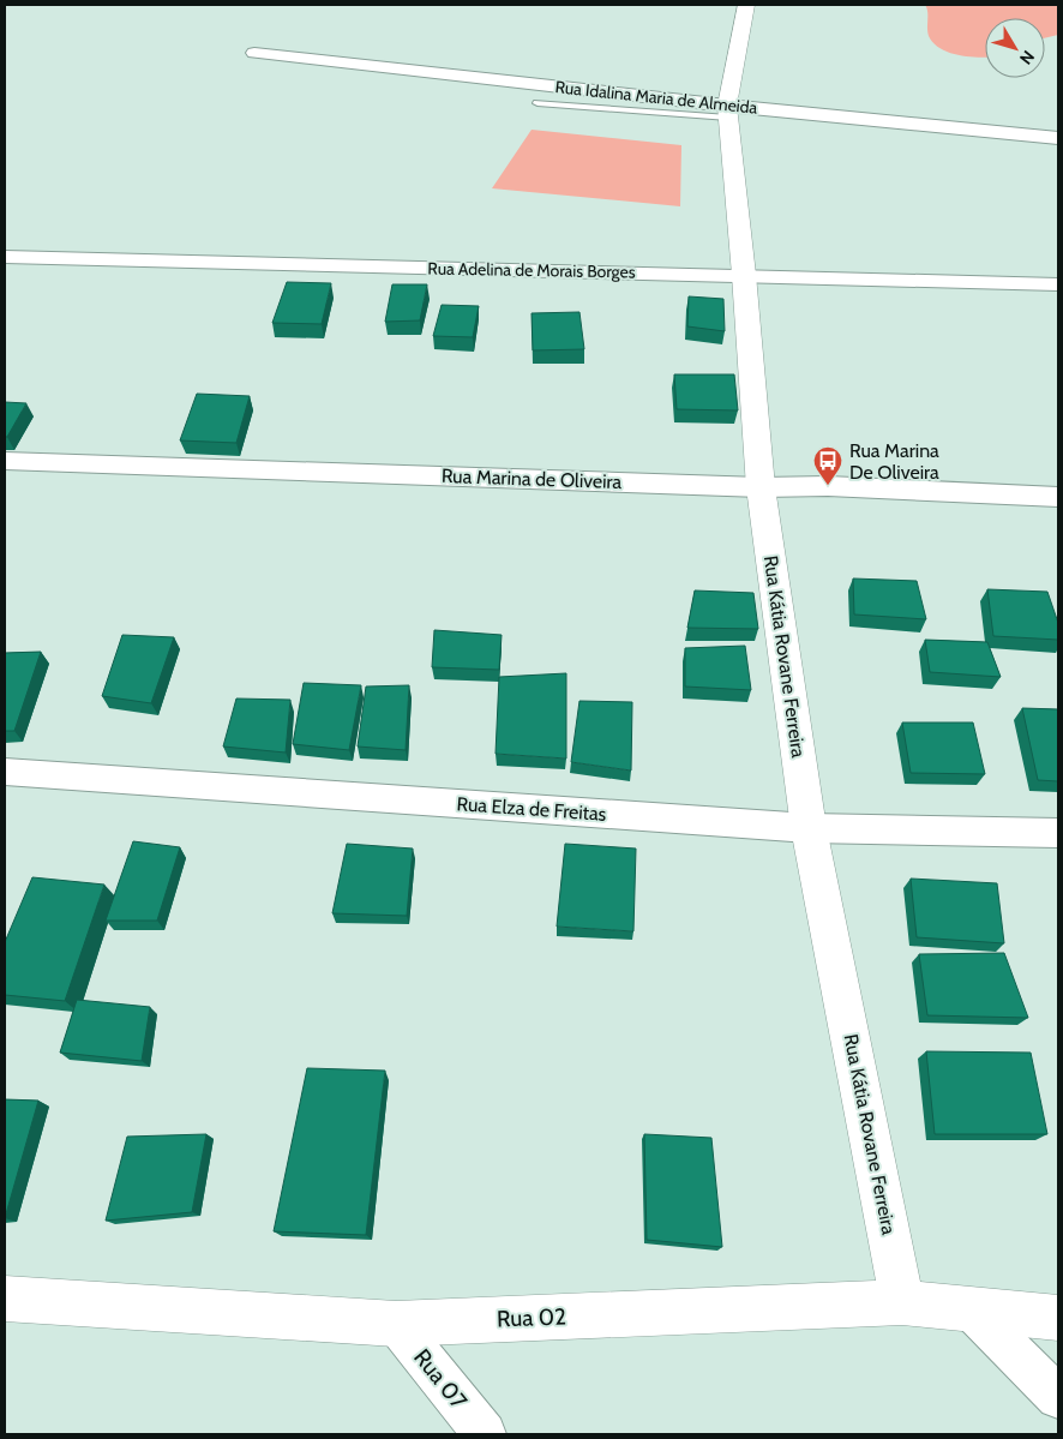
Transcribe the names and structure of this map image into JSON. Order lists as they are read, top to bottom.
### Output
{
  "streets": {
    "street": [
      "Rua Idalina Maria de Almeida",
      "Rua Adelina de Morais Borges",
      "Rua Marina de Oliveira",
      "Rua Kátia Rovane Ferreira",
      "Rua Elza de Freitas",
      "Rua 02",
      "Rua 07"
    ]
  },
  "crossings": [
    ["Rua Idalina Maria de Almeida", "Rua Kátia Rovane Ferreira"],
    ["Rua Adelina de Morais Borges", "Rua Kátia Rovane Ferreira"],
    ["Rua Marina de Oliveira", "Rua Kátia Rovane Ferreira"],
    ["Rua Kátia Rovane Ferreira", "Rua Elza de Freitas"],
    ["Rua Kátia Rovane Ferreira", "Rua 02"],
    ["Rua 02", "Rua 07"]
  ],
  "places": {
    "bus stop": ["Rua Marina De Oliveira"]
  },
  "north": "bottom right"
}
